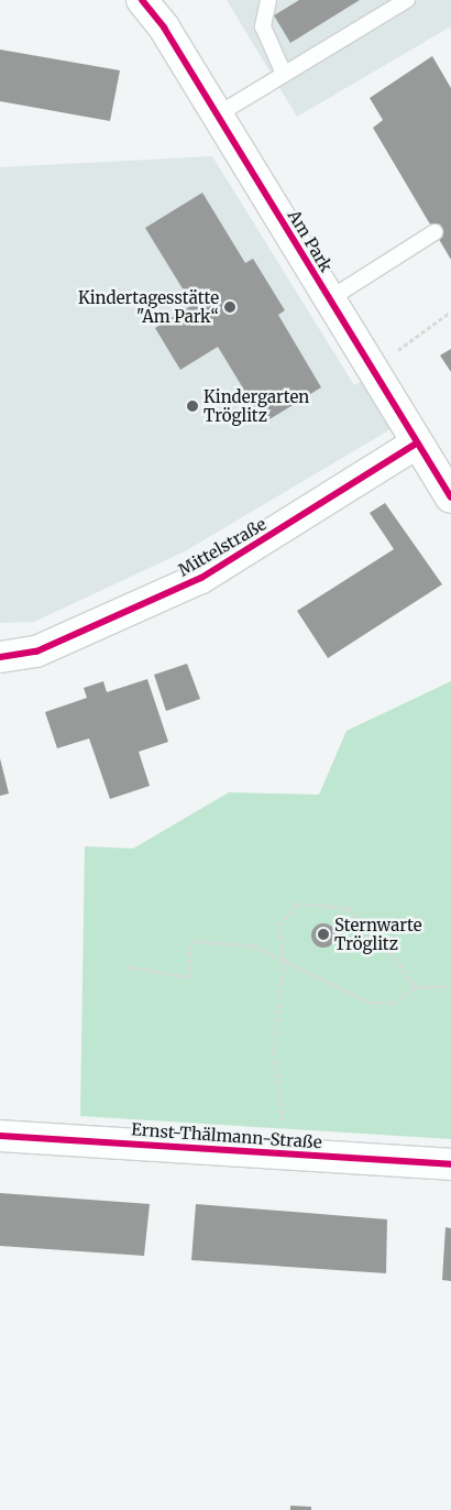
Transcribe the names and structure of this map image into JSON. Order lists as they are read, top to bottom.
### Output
{
  "streets": {
    "street": ["Am Park", "Mittelstraße", "Ernst-Thälmann-Straße"]
  },
  "crossings": [
    ["Am Park", "Mittelstraße"]
  ],
  "places": ["Kindertagesstätte \"Am Park“", "Kindergarten Tröglitz", "Sternwarte Tröglitz"]
}
